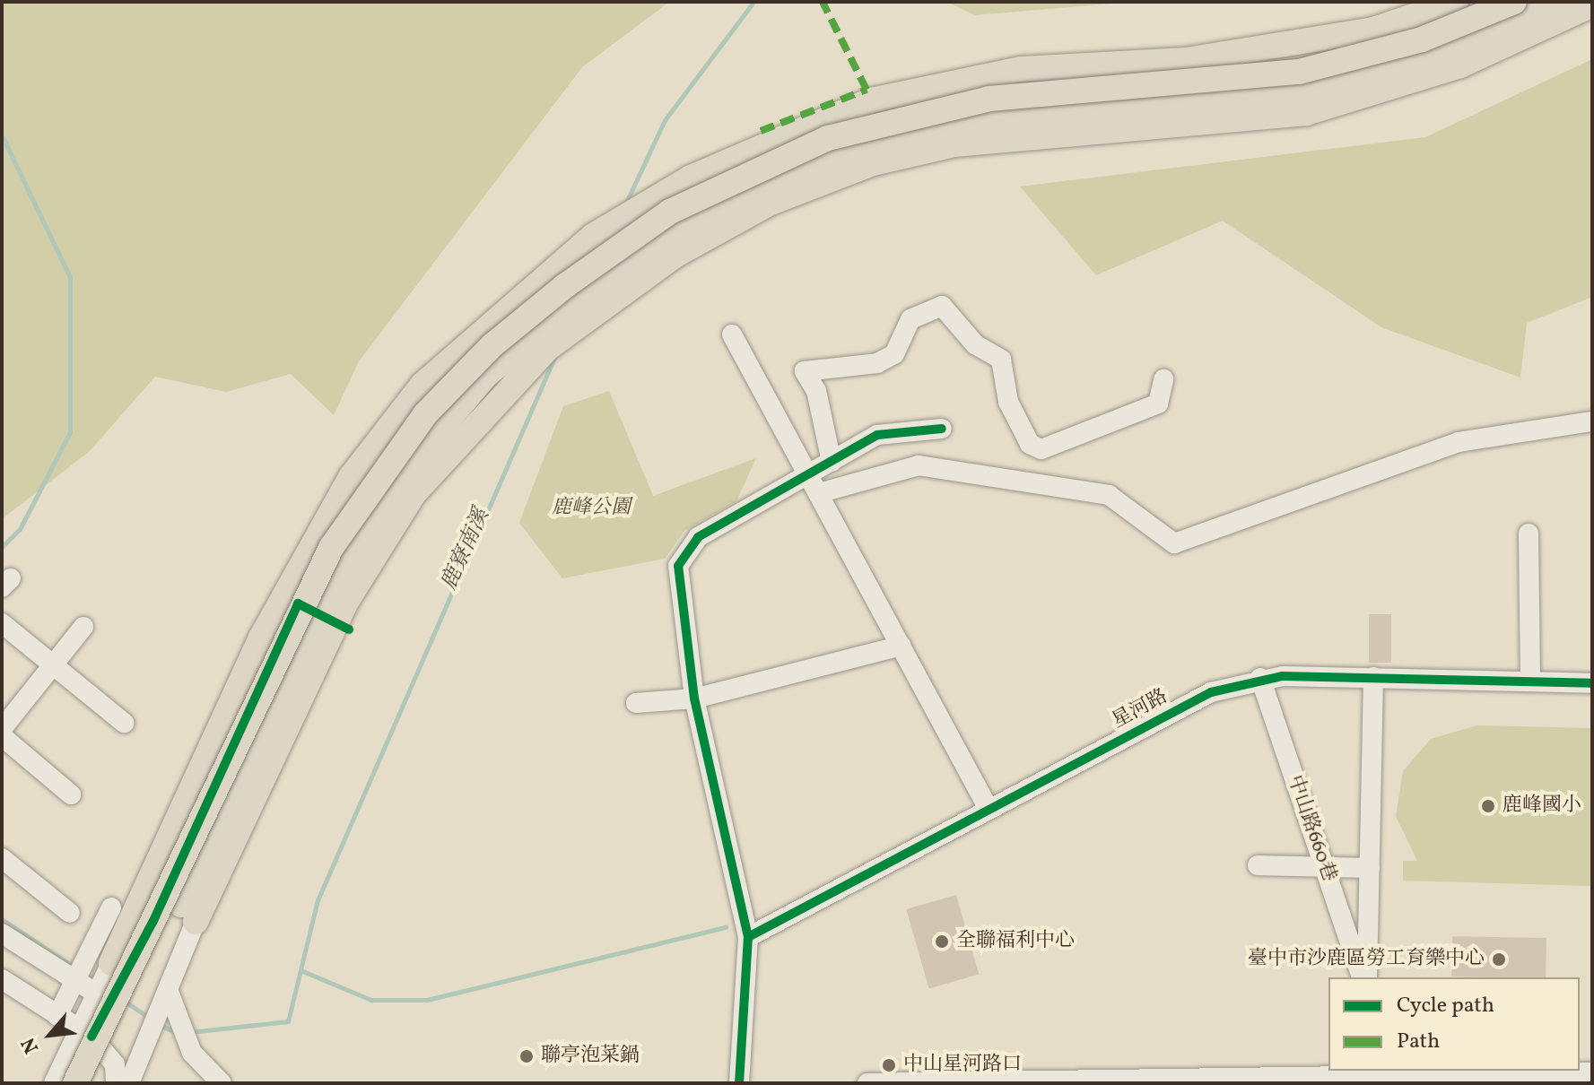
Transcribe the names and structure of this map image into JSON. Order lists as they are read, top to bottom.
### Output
{
  "streets": {
    "street": ["星河路", "中山路660巷"]
  },
  "crossings": [
    ["星河路", "中山路660巷"]
  ],
  "water": ["鹿寮南溪"],
  "parks": ["鹿峰公園"],
  "places": [
    "鹿峰國小",
    "全聯福利中心",
    "臺中市沙鹿區勞工育樂中心",
    "聯亭泡菜鍋",
    "中山星河路口"
  ],
  "legend": ["Cycle path", "Path"],
  "north": "bottom left"
}
